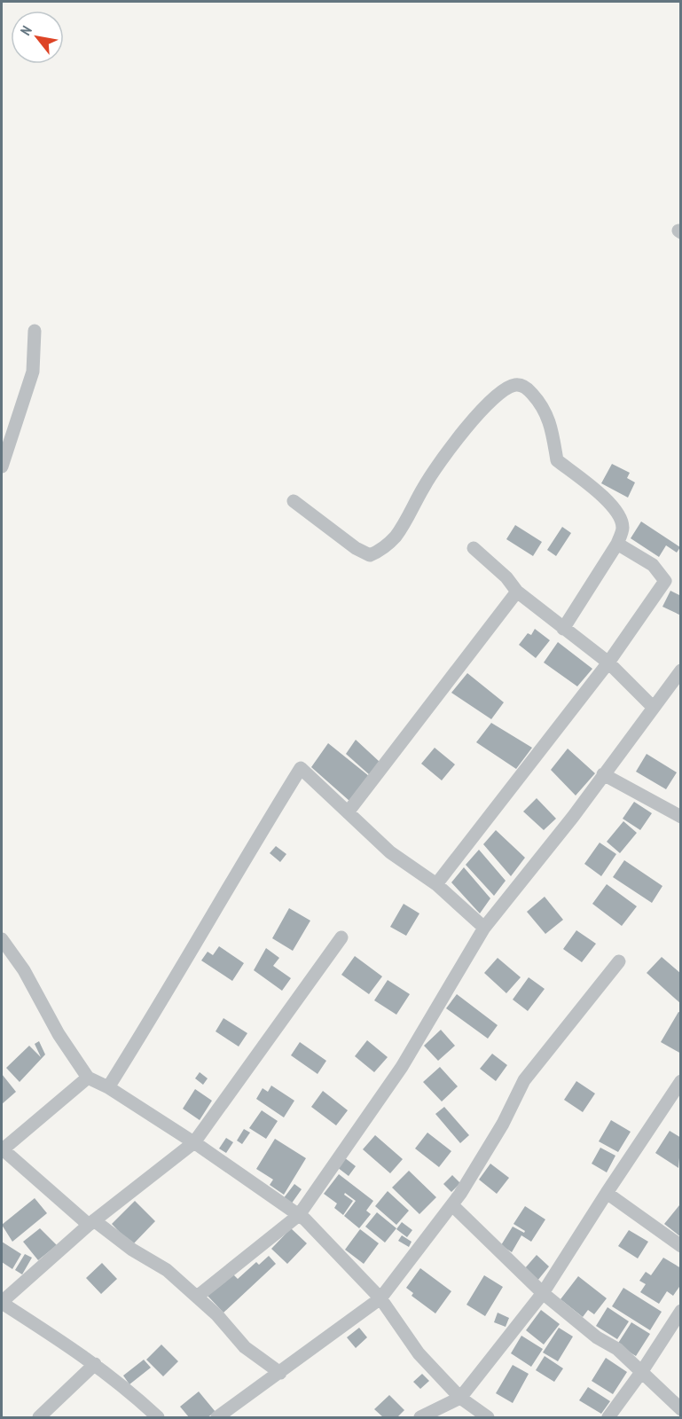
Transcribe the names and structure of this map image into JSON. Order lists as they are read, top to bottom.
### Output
{
  "north": "top left"
}
